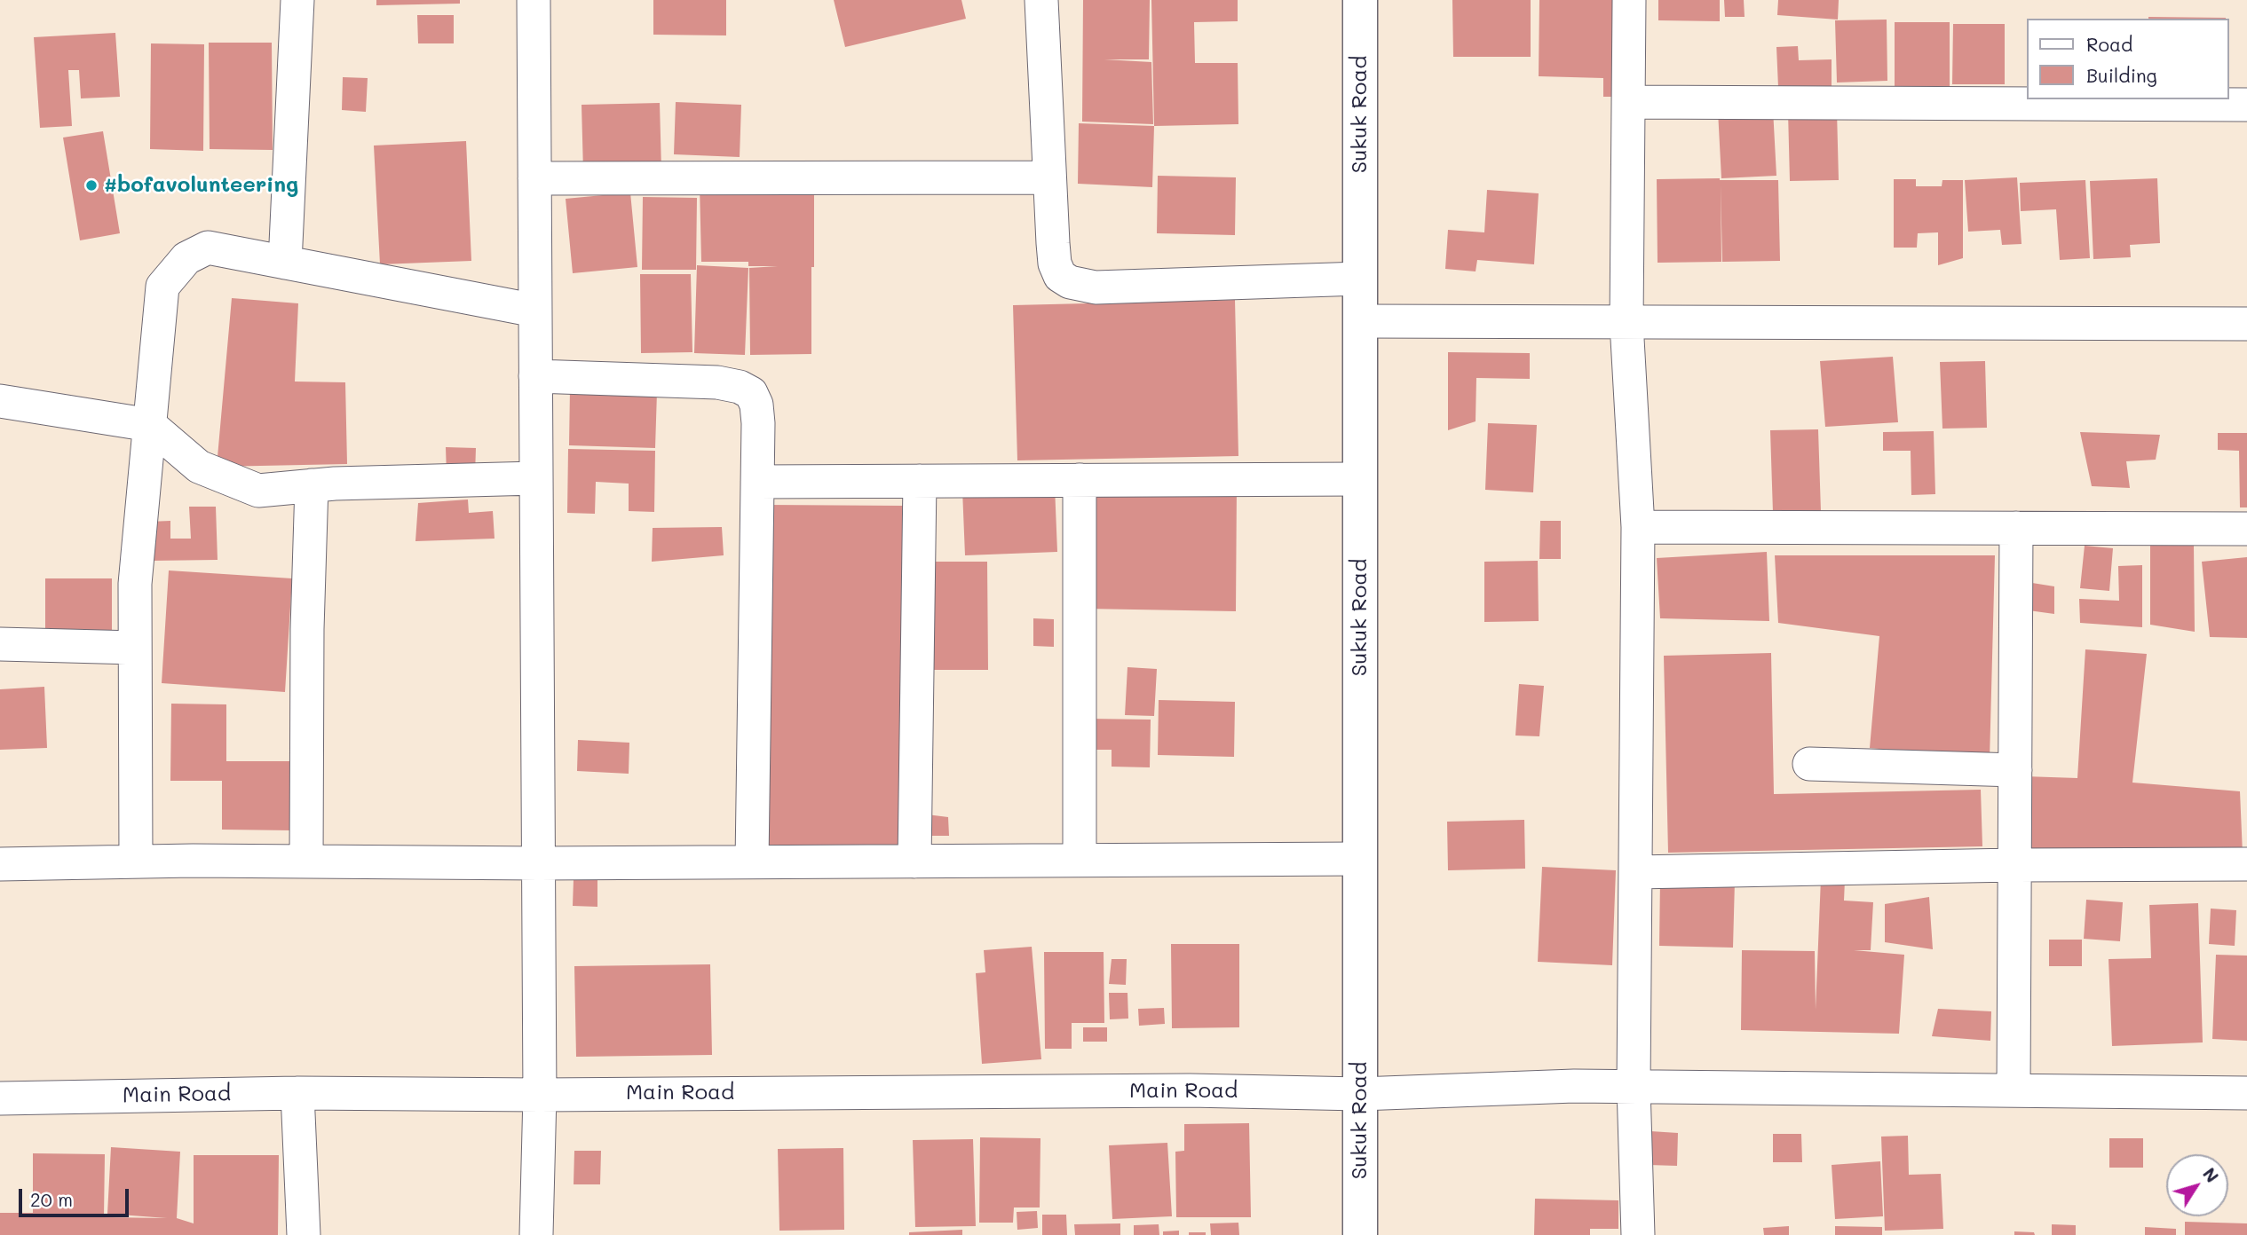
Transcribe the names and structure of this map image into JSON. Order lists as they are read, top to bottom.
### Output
{
  "streets": {
    "street": ["Sukuk Road", "Main Road"]
  },
  "crossings": [
    ["Sukuk Road", "Main Road"]
  ],
  "places": ["#bofavolunteering"],
  "legend": ["Road", "Building"],
  "scale_bar": "20 m",
  "north": "top right"
}
